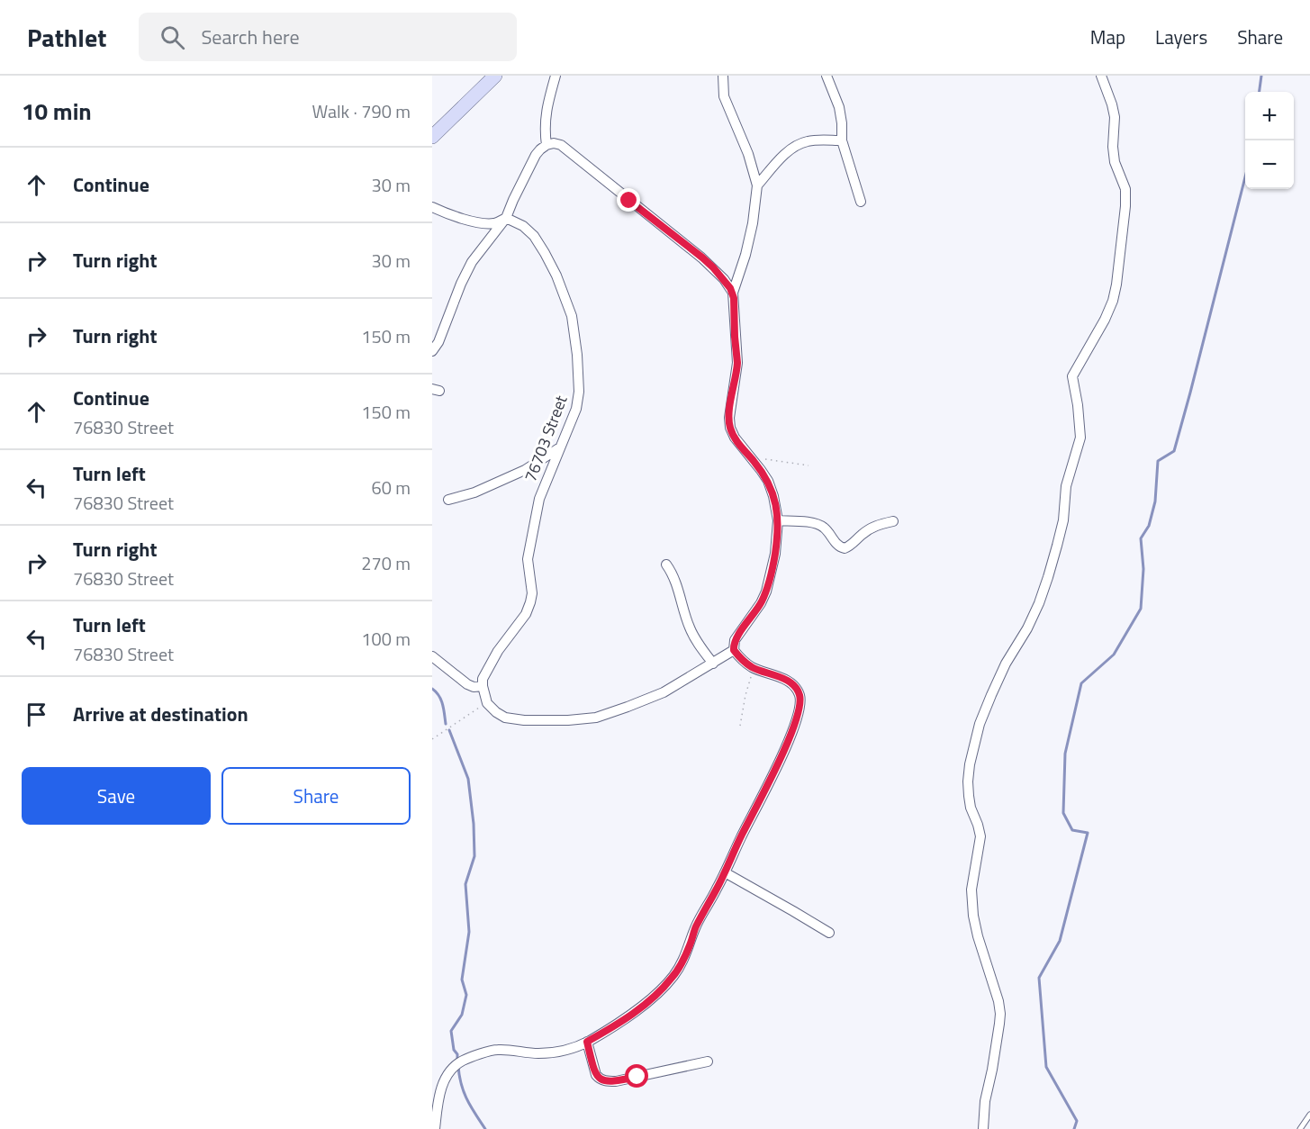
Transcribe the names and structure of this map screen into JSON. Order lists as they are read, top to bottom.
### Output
{
  "streets": {
    "street": ["76703 Street"]
  },
  "page": {
    "header": "Pathlet",
    "search": "Search here",
    "nav": ["Map", "Layers", "Share"],
    "heading": ["10 min", "Walk · 790 m"],
    "map_buttons": ["+", "−"],
    "list": [
      ["Continue", "30 m"],
      ["Turn right", "30 m"],
      ["Turn right", "150 m"],
      ["Continue", "76830 Street", "150 m"],
      ["Turn left", "76830 Street", "60 m"],
      ["Turn right", "76830 Street", "270 m"],
      ["Turn left", "76830 Street", "100 m"],
      "Arrive at destination"
    ],
    "buttons": ["Save", "Share"]
  }
}
